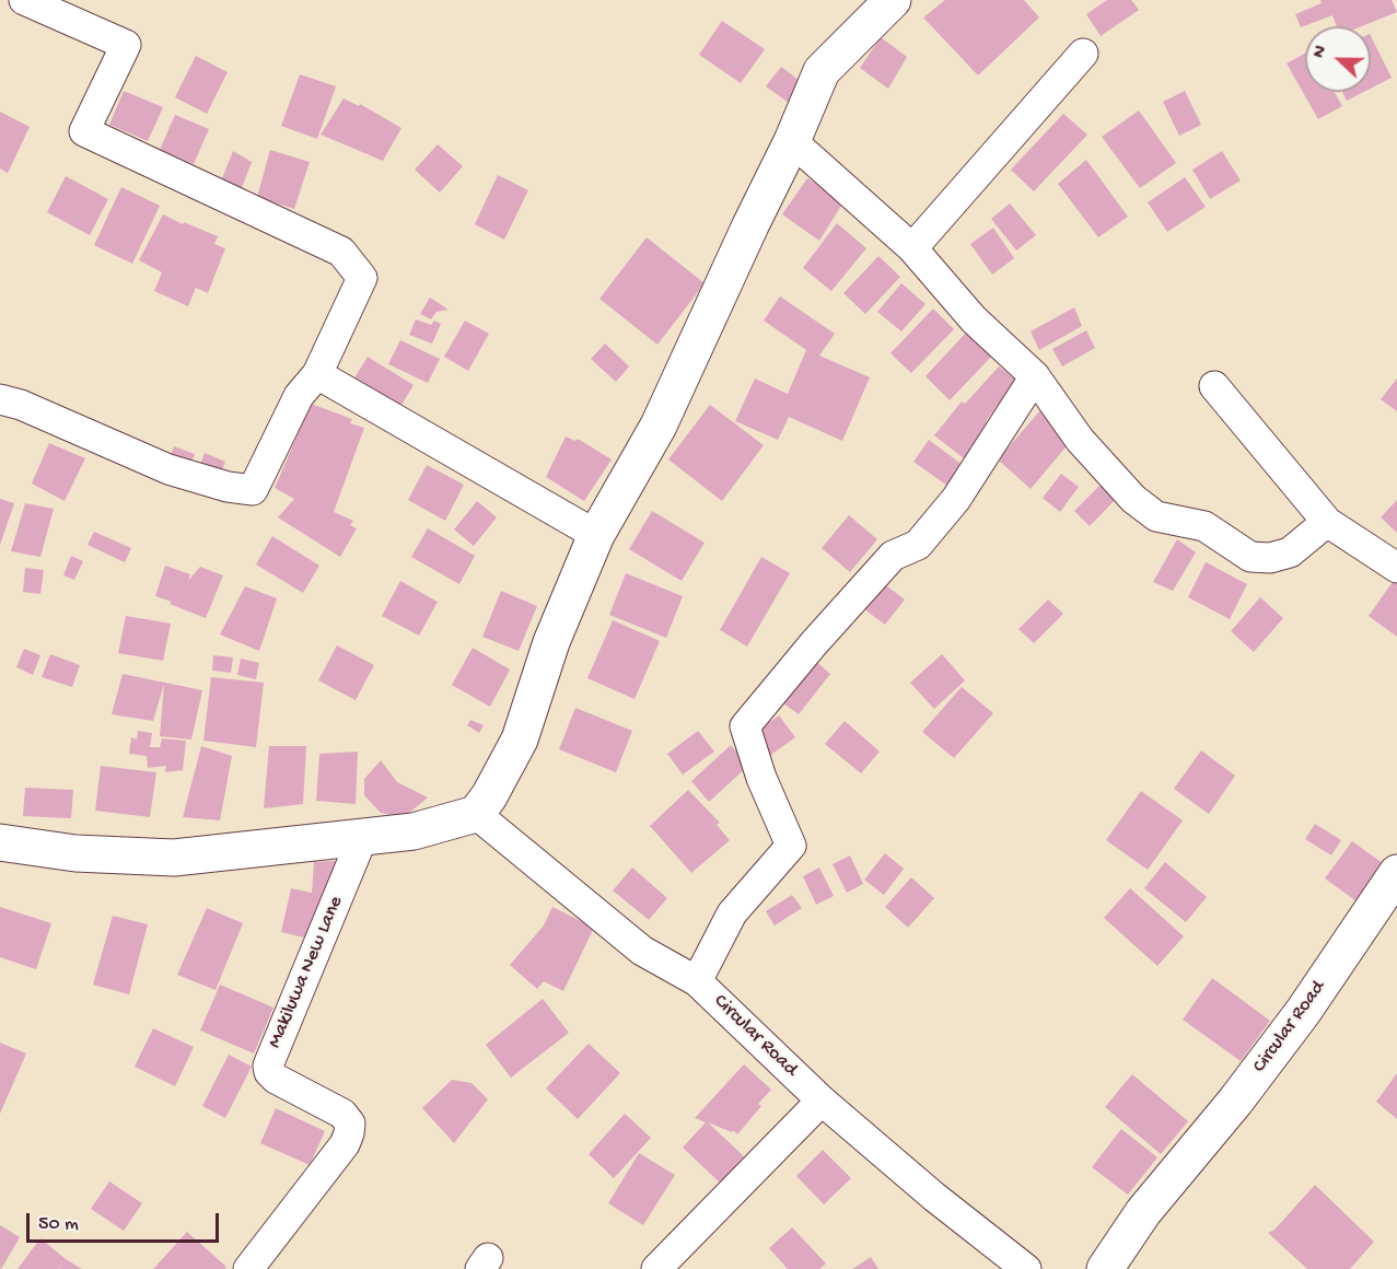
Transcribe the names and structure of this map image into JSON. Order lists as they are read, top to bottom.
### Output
{
  "streets": {
    "street": ["Makiluwa New Lane", "Circular Road"]
  },
  "scale_bar": "50 m",
  "north": "left"
}
